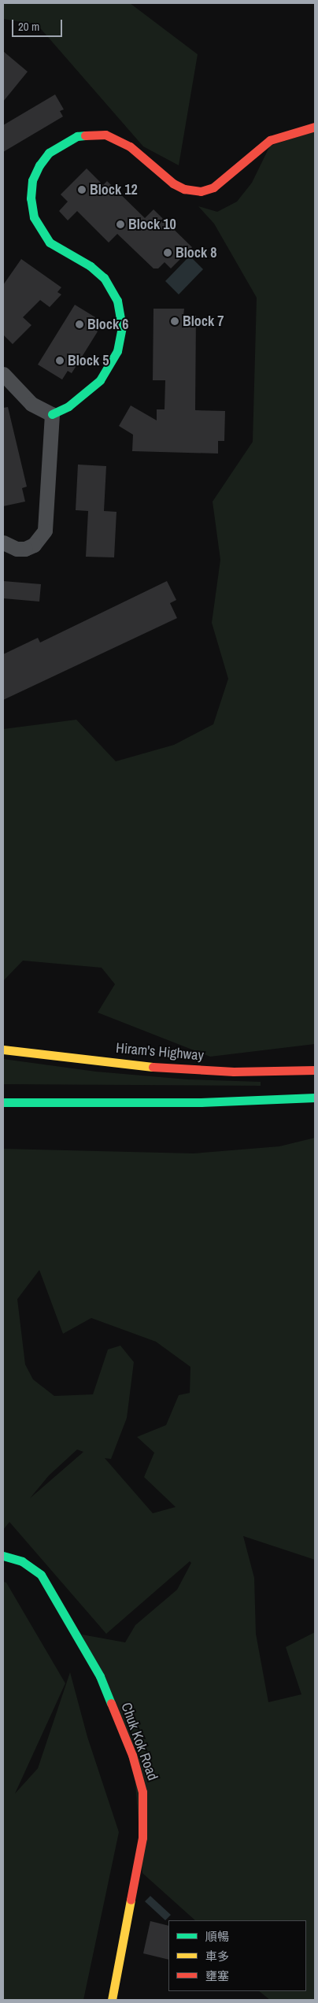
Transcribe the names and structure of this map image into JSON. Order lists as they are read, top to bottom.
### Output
{
  "streets": {
    "street": ["Hiram's Highway", "Chuk Kok Road"]
  },
  "places": [
    "Block 12",
    "Block 10",
    "Block 8",
    "Block 7",
    "Block 6",
    "Block 5"
  ],
  "legend": ["順暢", "車多", "壅塞"],
  "scale_bar": "20 m"
}
